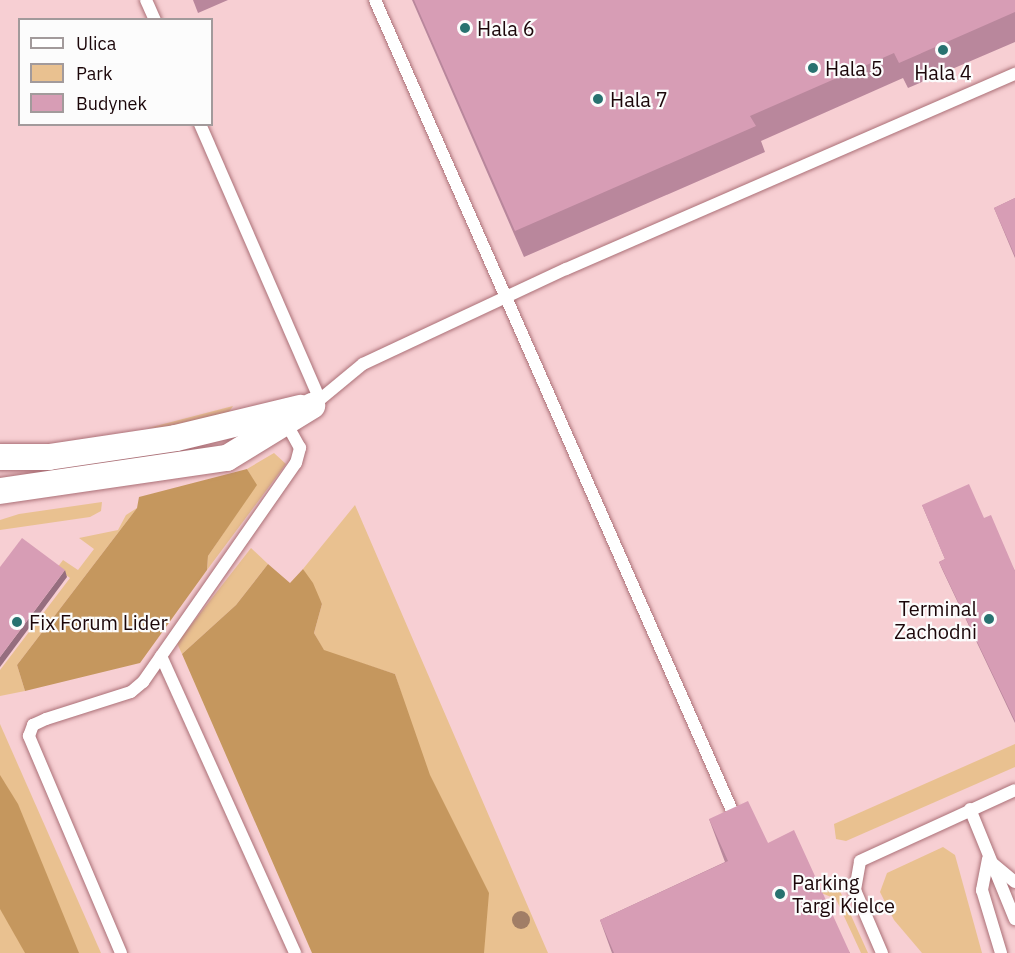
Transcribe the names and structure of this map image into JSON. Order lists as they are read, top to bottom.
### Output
{
  "places": [
    "Hala 6",
    "Hala 4",
    "Hala 5",
    "Hala 7",
    "Terminal Zachodni",
    "Fix Forum Lider",
    "Parking Targi Kielce"
  ],
  "legend": ["Ulica", "Park", "Budynek"]
}
